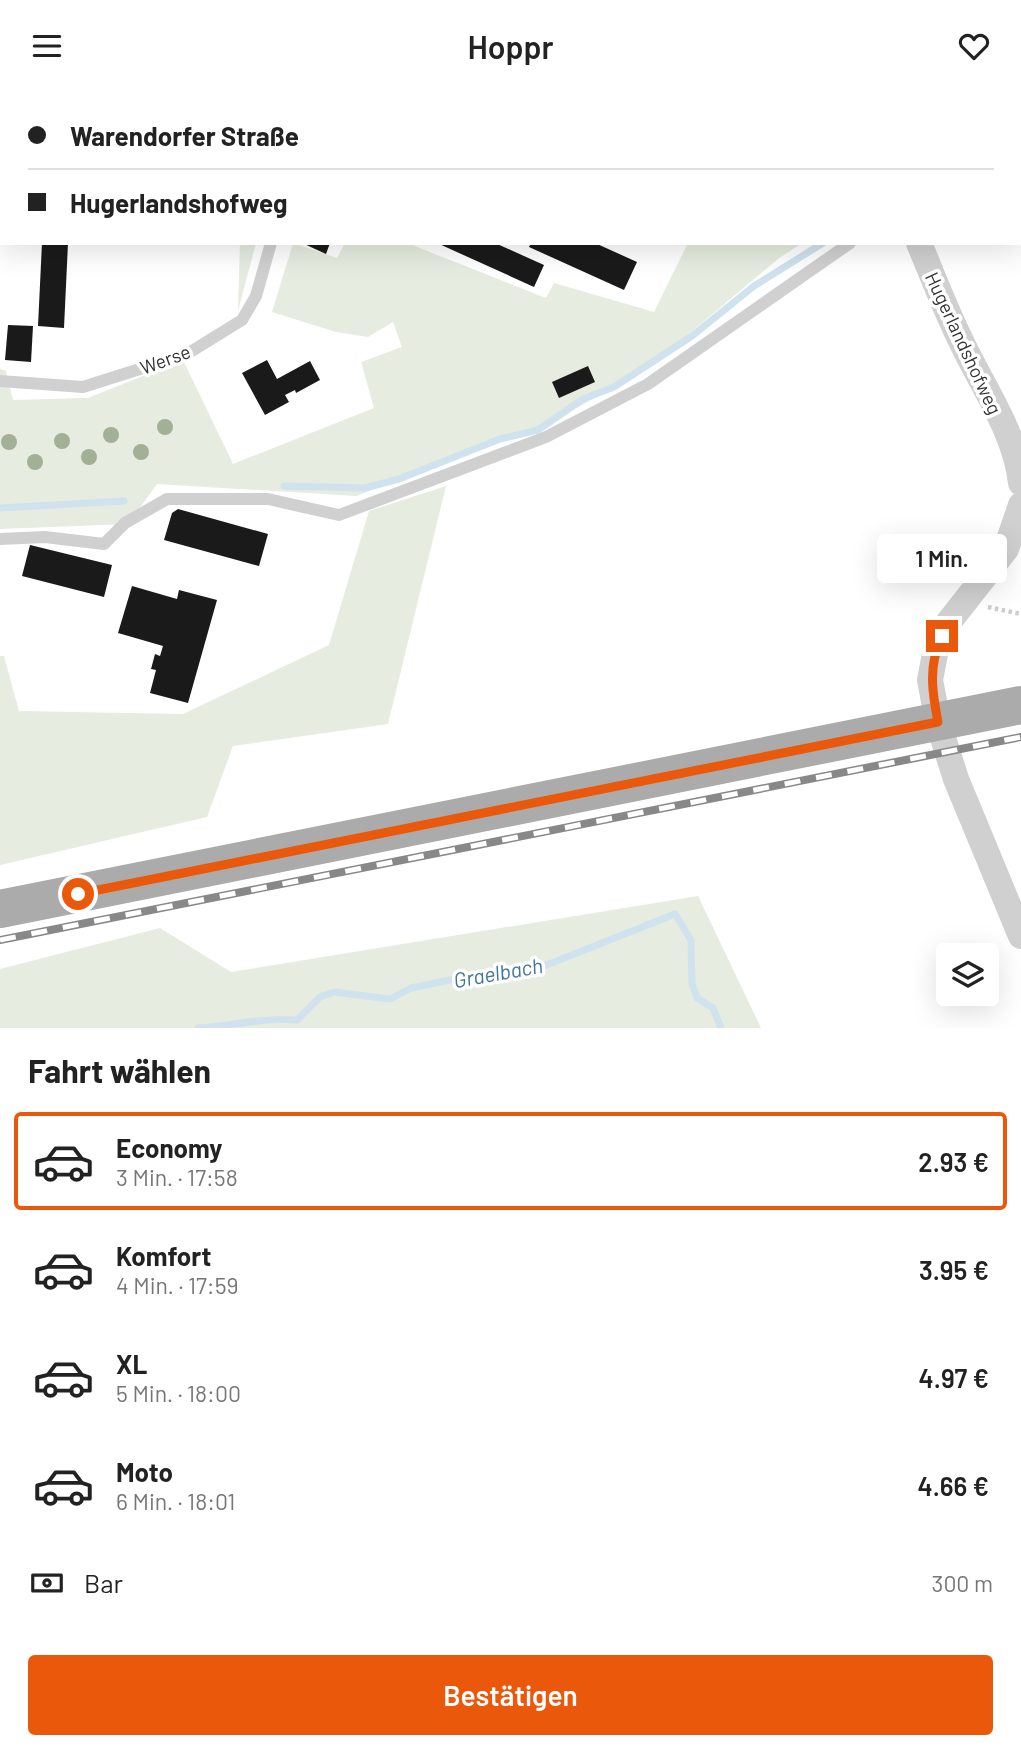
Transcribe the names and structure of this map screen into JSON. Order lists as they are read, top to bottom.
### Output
{
  "streets": {
    "street": ["Hugerlandshofweg"],
    "lane": ["Werse"]
  },
  "water": ["Graelbach"],
  "page": {
    "header": "Hoppr",
    "banner": ["Warendorfer Straße", "Hugerlandshofweg"],
    "bubble": "1 Min.",
    "heading": "Fahrt wählen",
    "list": [
      {
        "name": "Economy",
        "note": "3 Min. · 17:58",
        "value": "2.93 €"
      },
      {
        "name": "Komfort",
        "note": "4 Min. · 17:59",
        "value": "3.95 €"
      },
      {
        "name": "XL",
        "note": "5 Min. · 18:00",
        "value": "4.97 €"
      },
      {
        "name": "Moto",
        "note": "6 Min. · 18:01",
        "value": "4.66 €"
      }
    ],
    "pay": ["Bar", "300 m"],
    "buttons": "Bestätigen"
  }
}
